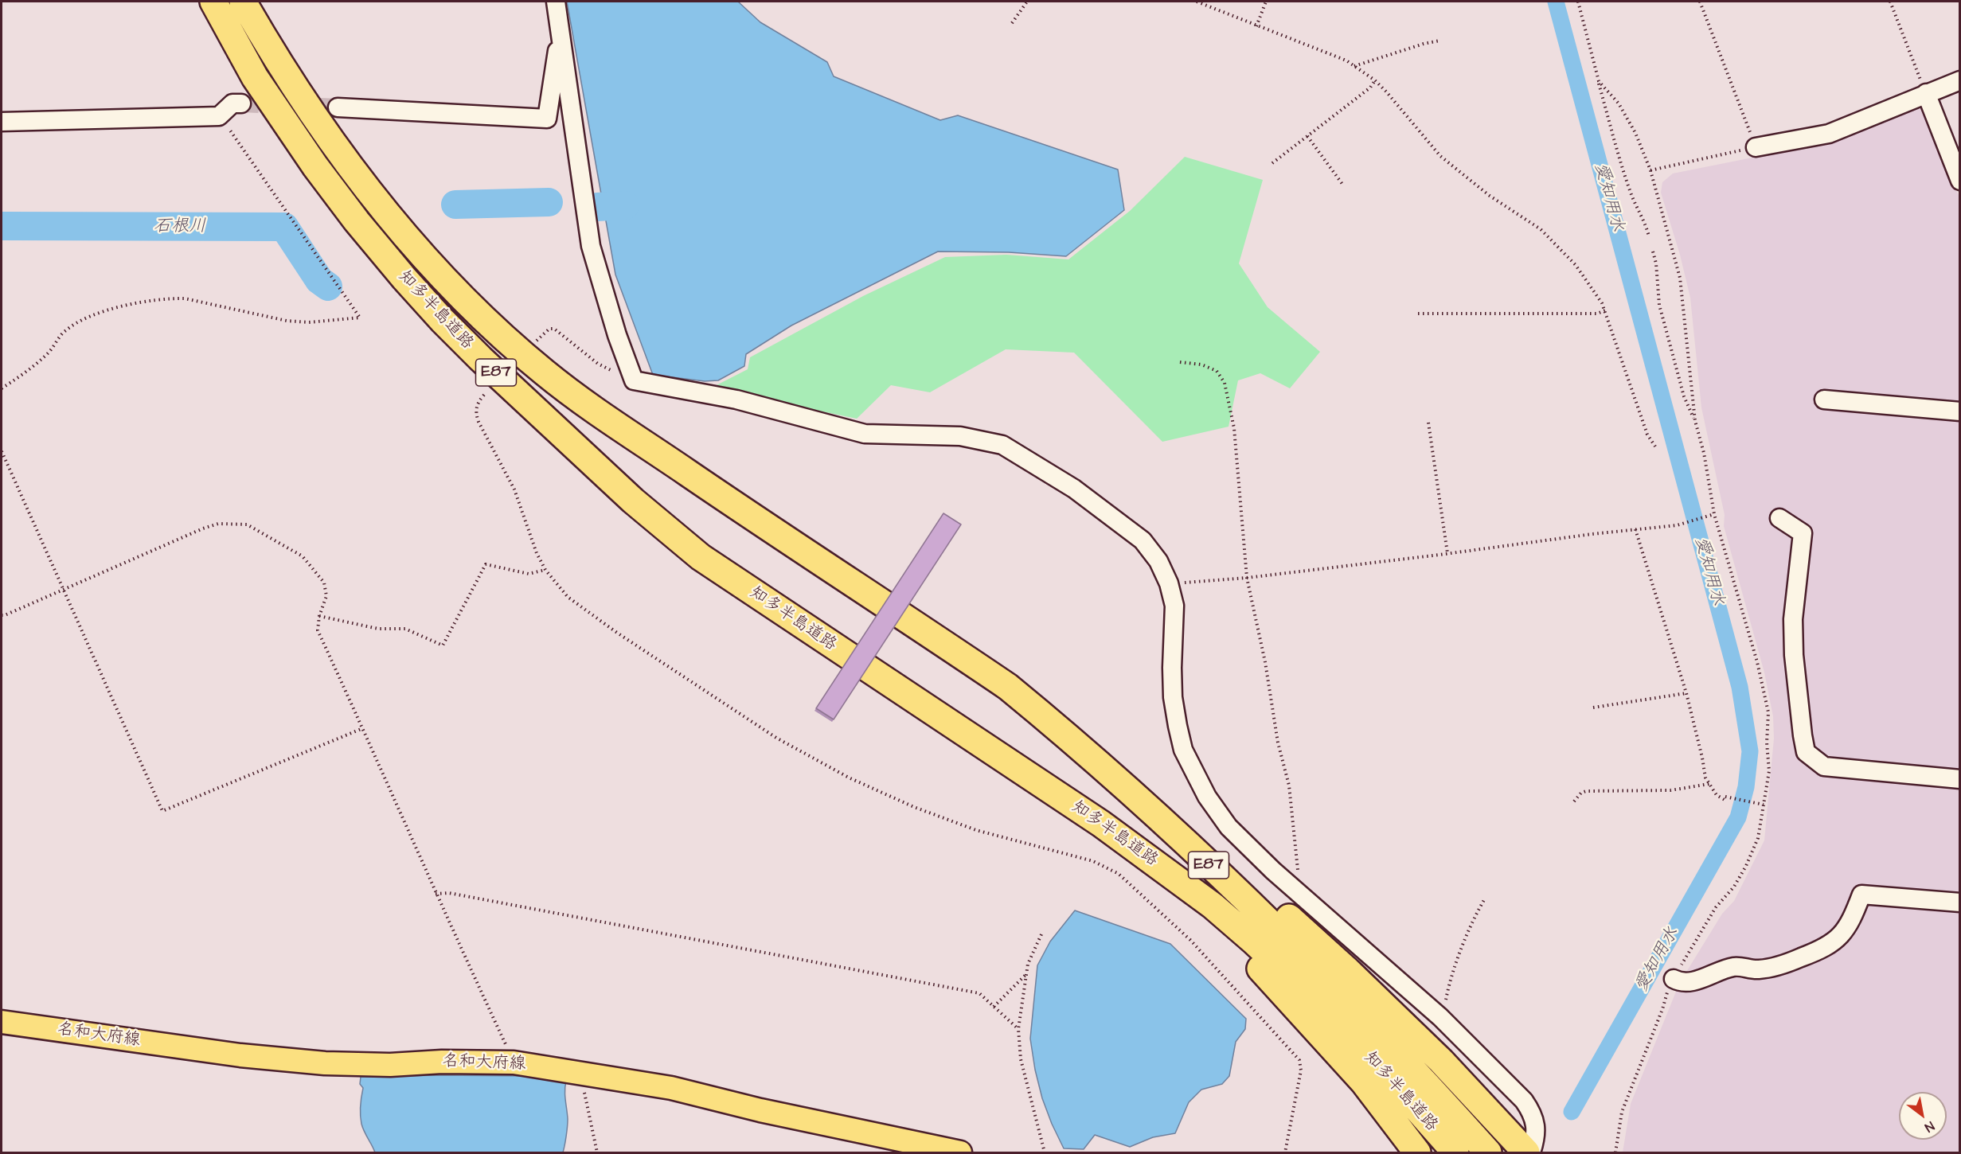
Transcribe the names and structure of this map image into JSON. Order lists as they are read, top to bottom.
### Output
{
  "streets": {
    "highway": ["知多半島道路", "E87"],
    "main road": ["名和大府線"]
  },
  "water": ["愛知用水", "石根川"],
  "north": "bottom right"
}
